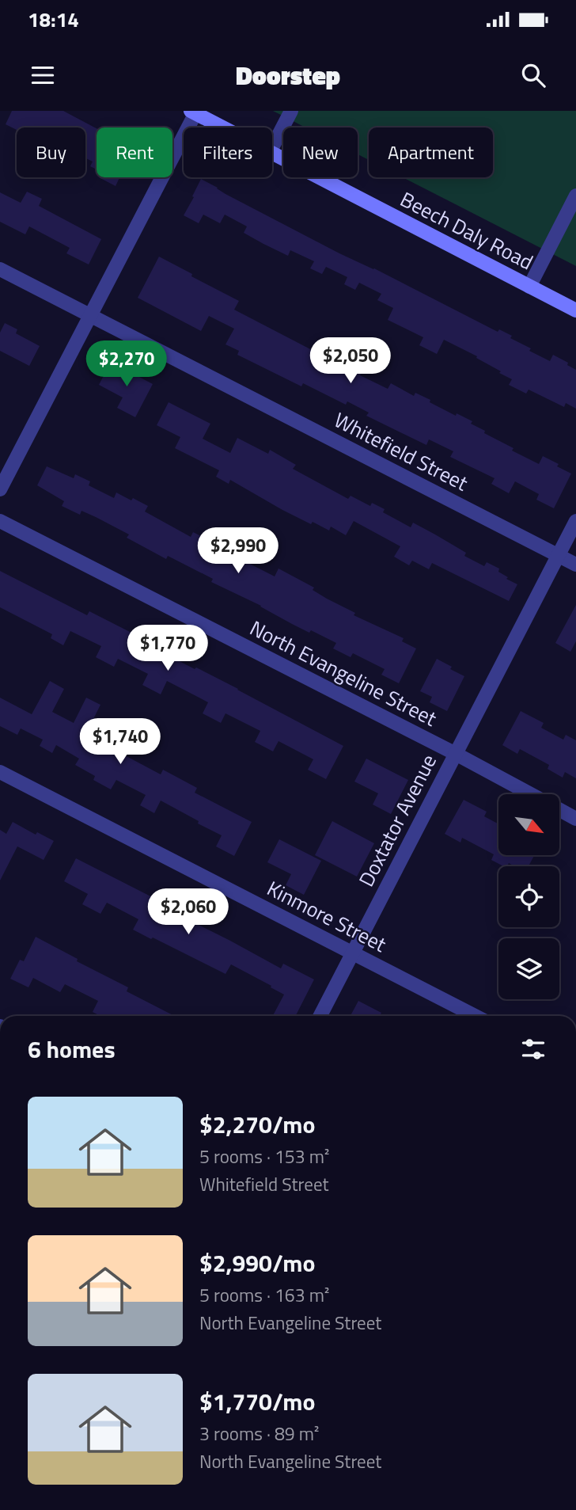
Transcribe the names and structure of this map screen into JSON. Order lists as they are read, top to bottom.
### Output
{
  "streets": {
    "main road": ["Beech Daly Road"],
    "street": [
      "Whitefield Street",
      "North Evangeline Street",
      "Doxtator Avenue",
      "Kinmore Street"
    ]
  },
  "crossings": [
    ["Whitefield Street", "Doxtator Avenue"],
    ["North Evangeline Street", "Doxtator Avenue"],
    ["Doxtator Avenue", "Kinmore Street"]
  ],
  "north": "bottom right",
  "page": {
    "status": "18:14",
    "header": "Doorstep",
    "chip": [
      "Buy",
      "Rent",
      "Filters",
      "New",
      "Apartment"
    ],
    "price": [
      "$2,050",
      "$2,270",
      "$2,990",
      "$1,770",
      "$1,740",
      "$2,060"
    ],
    "heading": "6 homes",
    "list": [
      {
        "name": "$2,270/mo",
        "note": "5 rooms · 153 m² · Whitefield Street"
      },
      {
        "name": "$2,990/mo",
        "note": "5 rooms · 163 m² · North Evangeline Street"
      },
      {
        "name": "$1,770/mo",
        "note": "3 rooms · 89 m² · North Evangeline Street"
      }
    ]
  }
}
